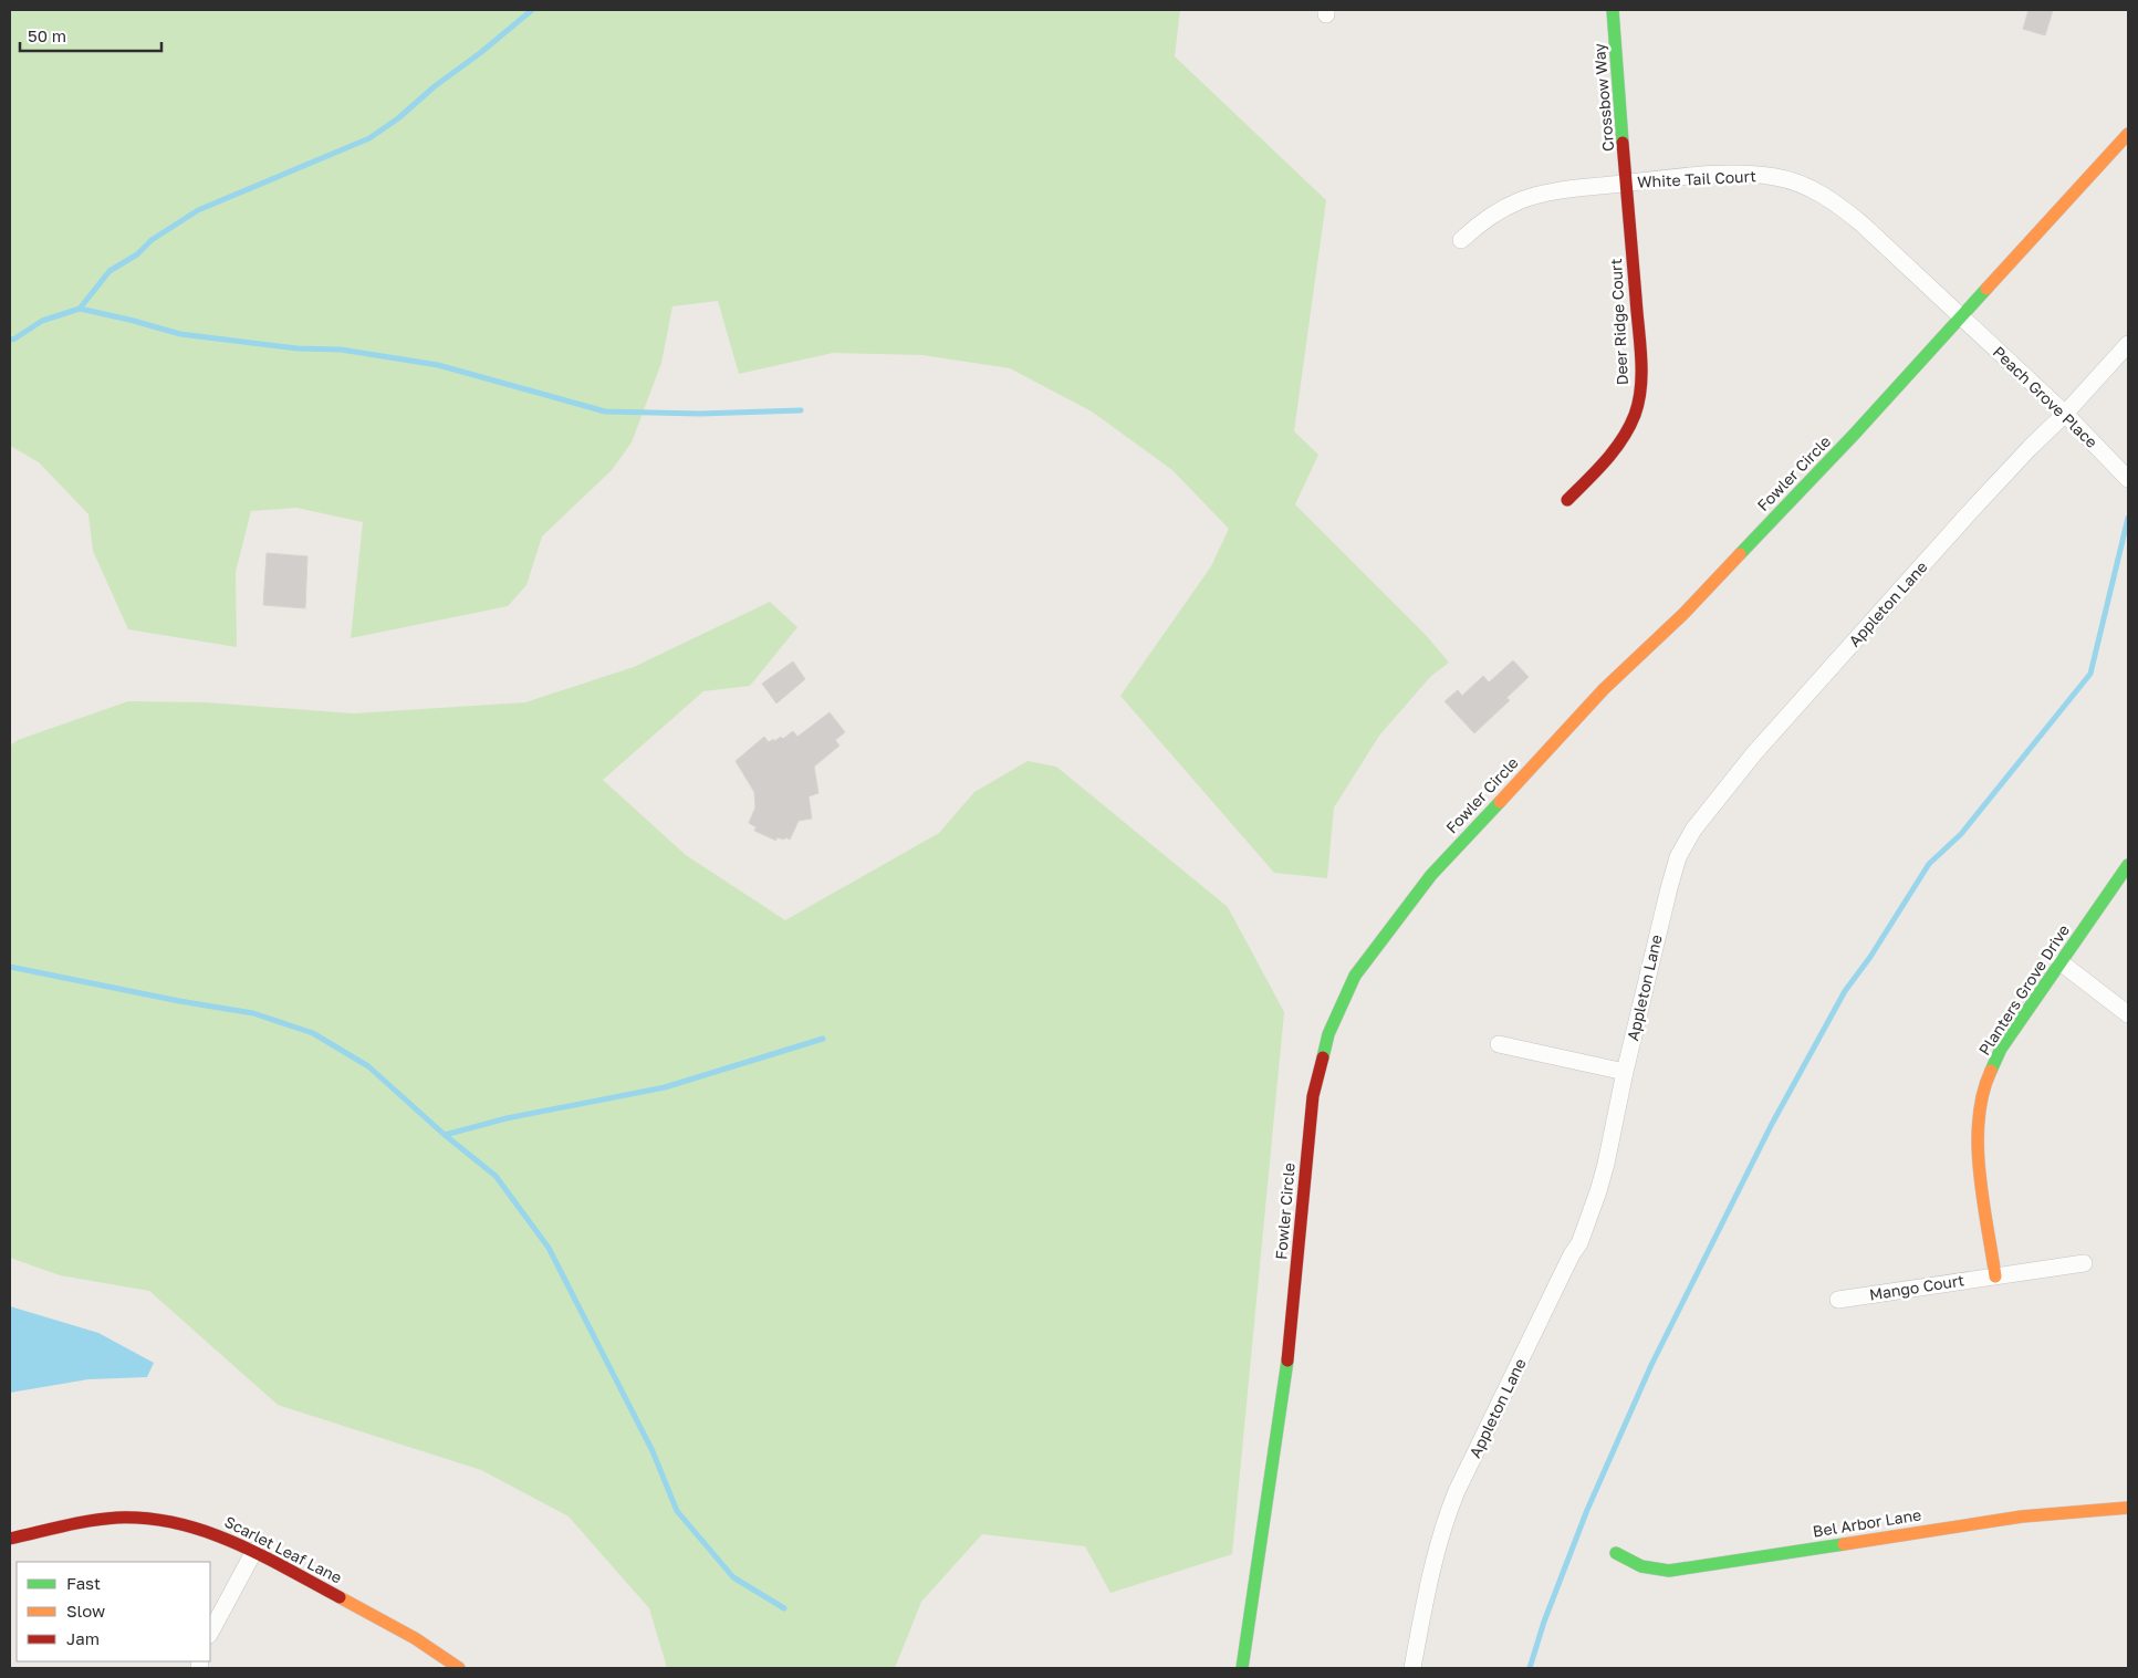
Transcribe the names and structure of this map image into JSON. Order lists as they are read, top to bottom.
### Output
{
  "streets": {
    "street": [
      "Crossbow Way",
      "White Tail Court",
      "Deer Ridge Court",
      "Peach Grove Place",
      "Fowler Circle",
      "Appleton Lane",
      "Planters Grove Drive",
      "Mango Court",
      "Bel Arbor Lane",
      "Scarlet Leaf Lane"
    ]
  },
  "crossings": [
    ["Crossbow Way", "White Tail Court"],
    ["Crossbow Way", "Deer Ridge Court"],
    ["White Tail Court", "Deer Ridge Court"],
    ["White Tail Court", "Peach Grove Place"],
    ["White Tail Court", "Fowler Circle"],
    ["Peach Grove Place", "Fowler Circle"],
    ["Peach Grove Place", "Appleton Lane"],
    ["Planters Grove Drive", "Mango Court"]
  ],
  "legend": ["Fast", "Slow", "Jam"],
  "scale_bar": "50 m"
}
